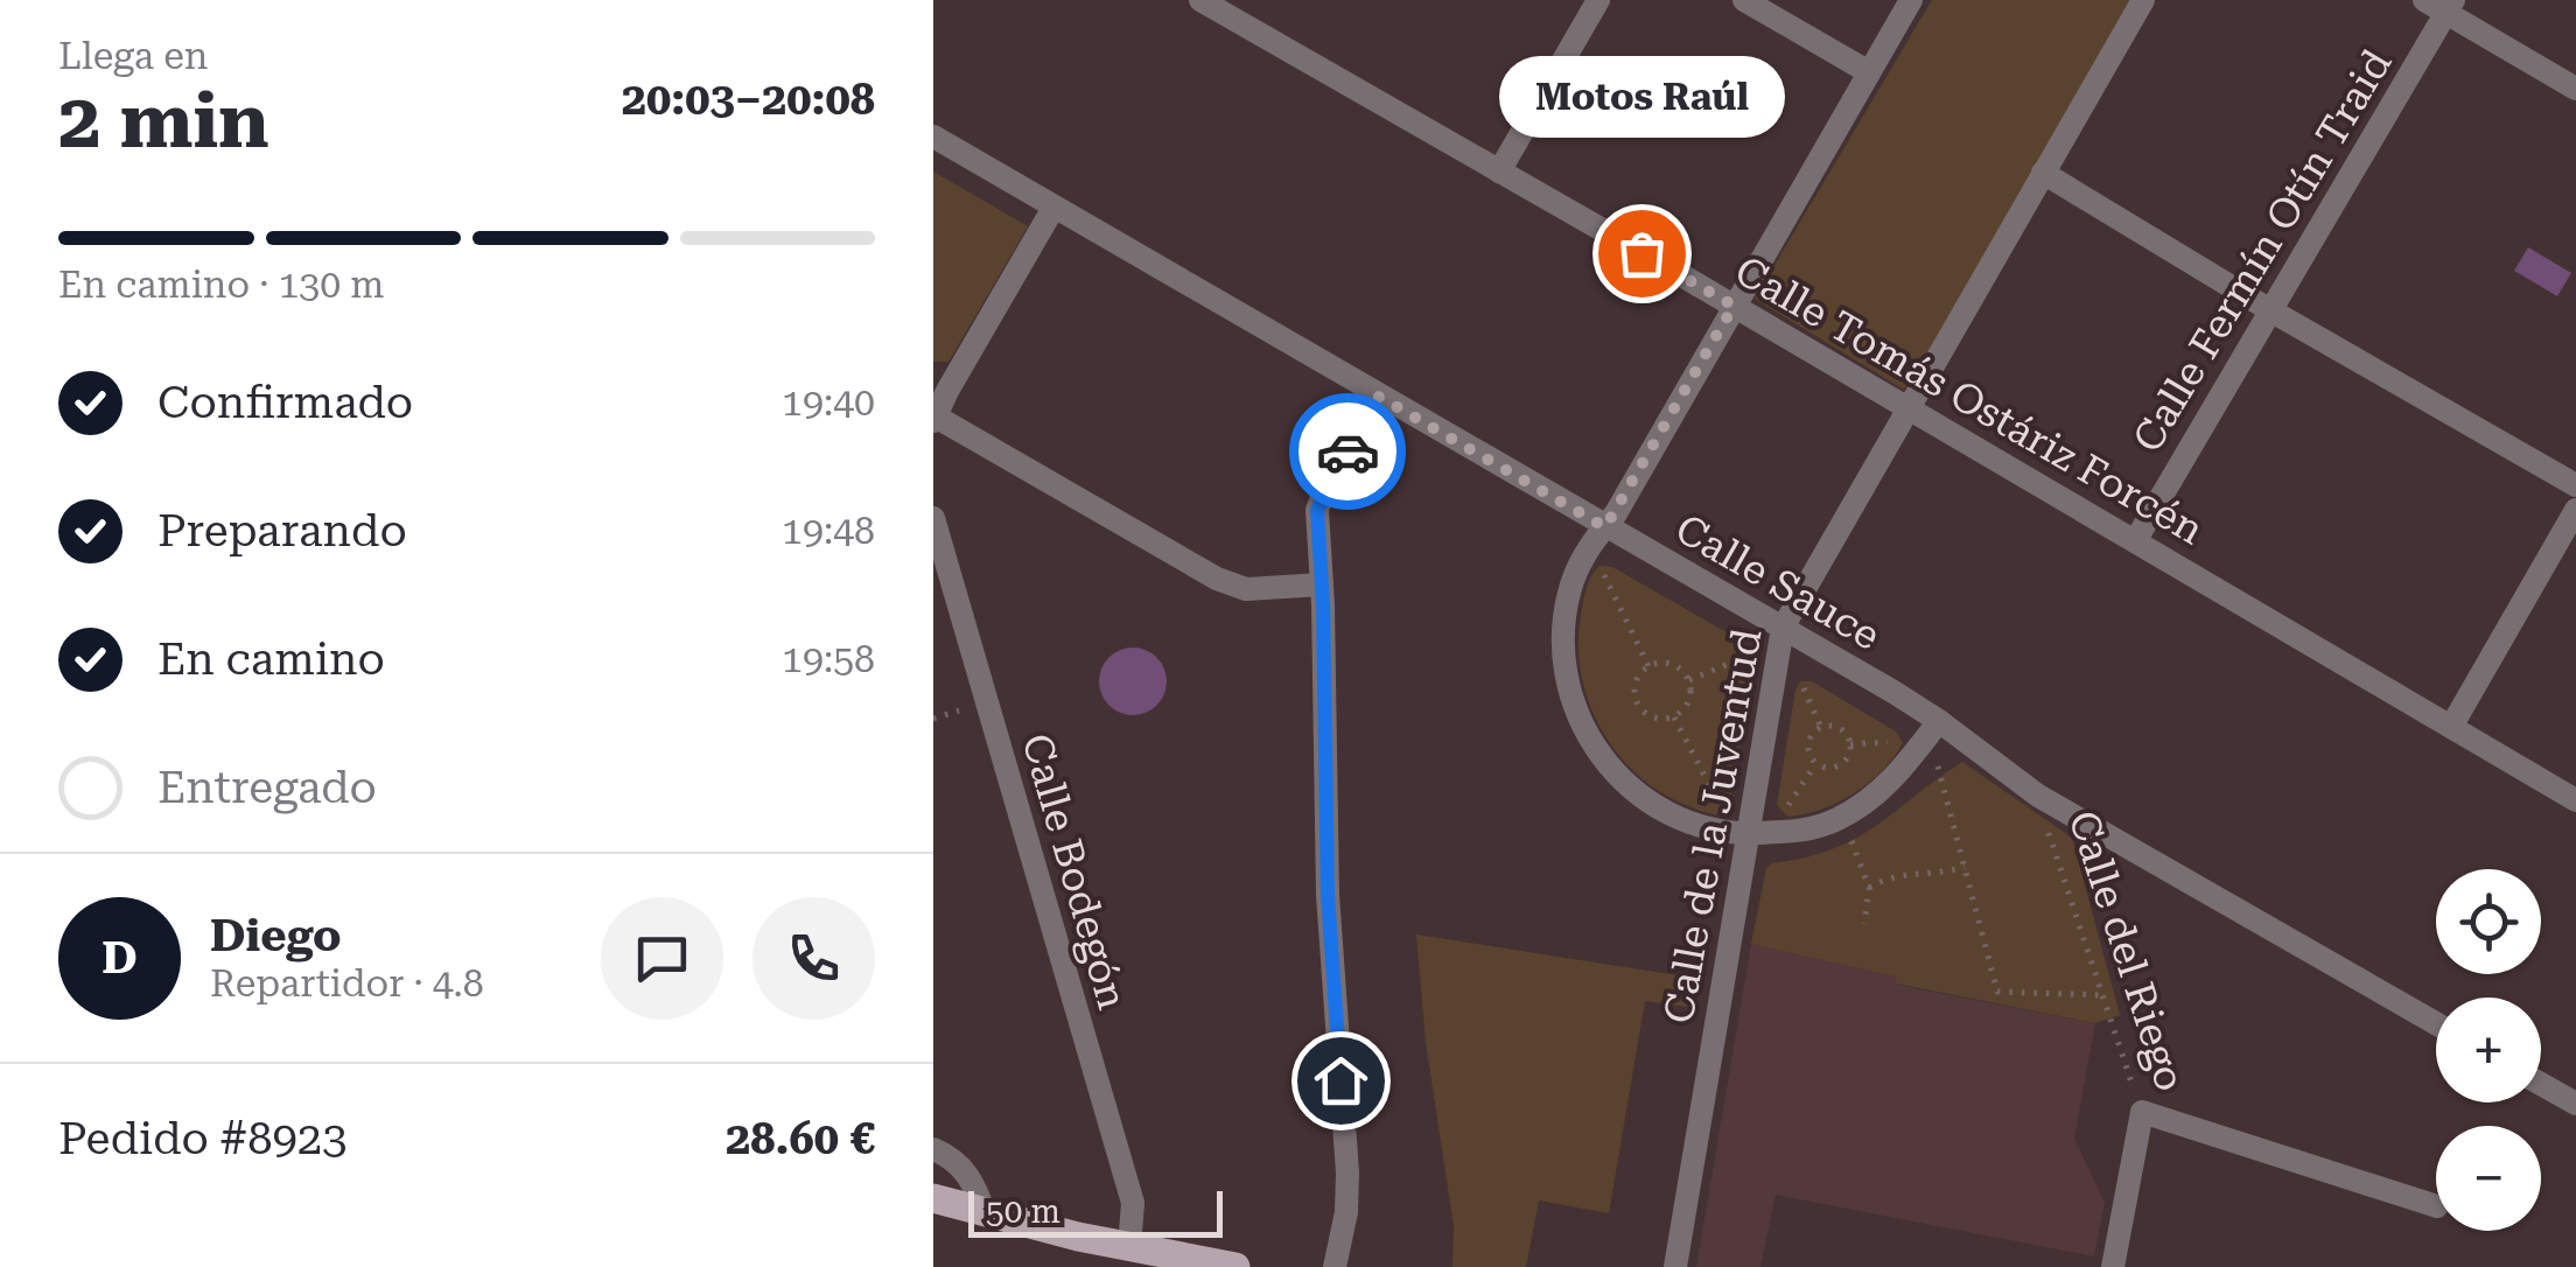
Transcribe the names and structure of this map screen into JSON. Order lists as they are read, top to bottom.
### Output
{
  "streets": {
    "street": [
      "Calle Fermín Otín Traid",
      "Calle Tomás Ostáriz Forcén",
      "Calle Sauce",
      "Calle de la Juventud",
      "Calle Bodegón",
      "Calle del Riego"
    ]
  },
  "crossings": [
    ["Calle Fermín Otín Traid", "Calle Tomás Ostáriz Forcén"],
    ["Calle Tomás Ostáriz Forcén", "Calle de la Juventud"],
    ["Calle Sauce", "Calle de la Juventud"],
    ["Calle Sauce", "Calle del Riego"]
  ],
  "places": ["Motos Raúl"],
  "scale_bar": "50 m",
  "page": {
    "heading": ["2 min", "Llega en", "20:03–20:08"],
    "panel": [
      "Diego",
      "Repartidor · 4.8",
      "Pedido #8923",
      "28.60 €"
    ],
    "bubble": "Motos Raúl",
    "bar": "En camino · 130 m",
    "list": [
      ["Confirmado", "19:40"],
      ["Preparando", "19:48"],
      ["En camino", "19:58"],
      "Entregado"
    ],
    "map_buttons": ["+", "−"],
    "round": "D",
    "scale": "50 m"
  }
}
